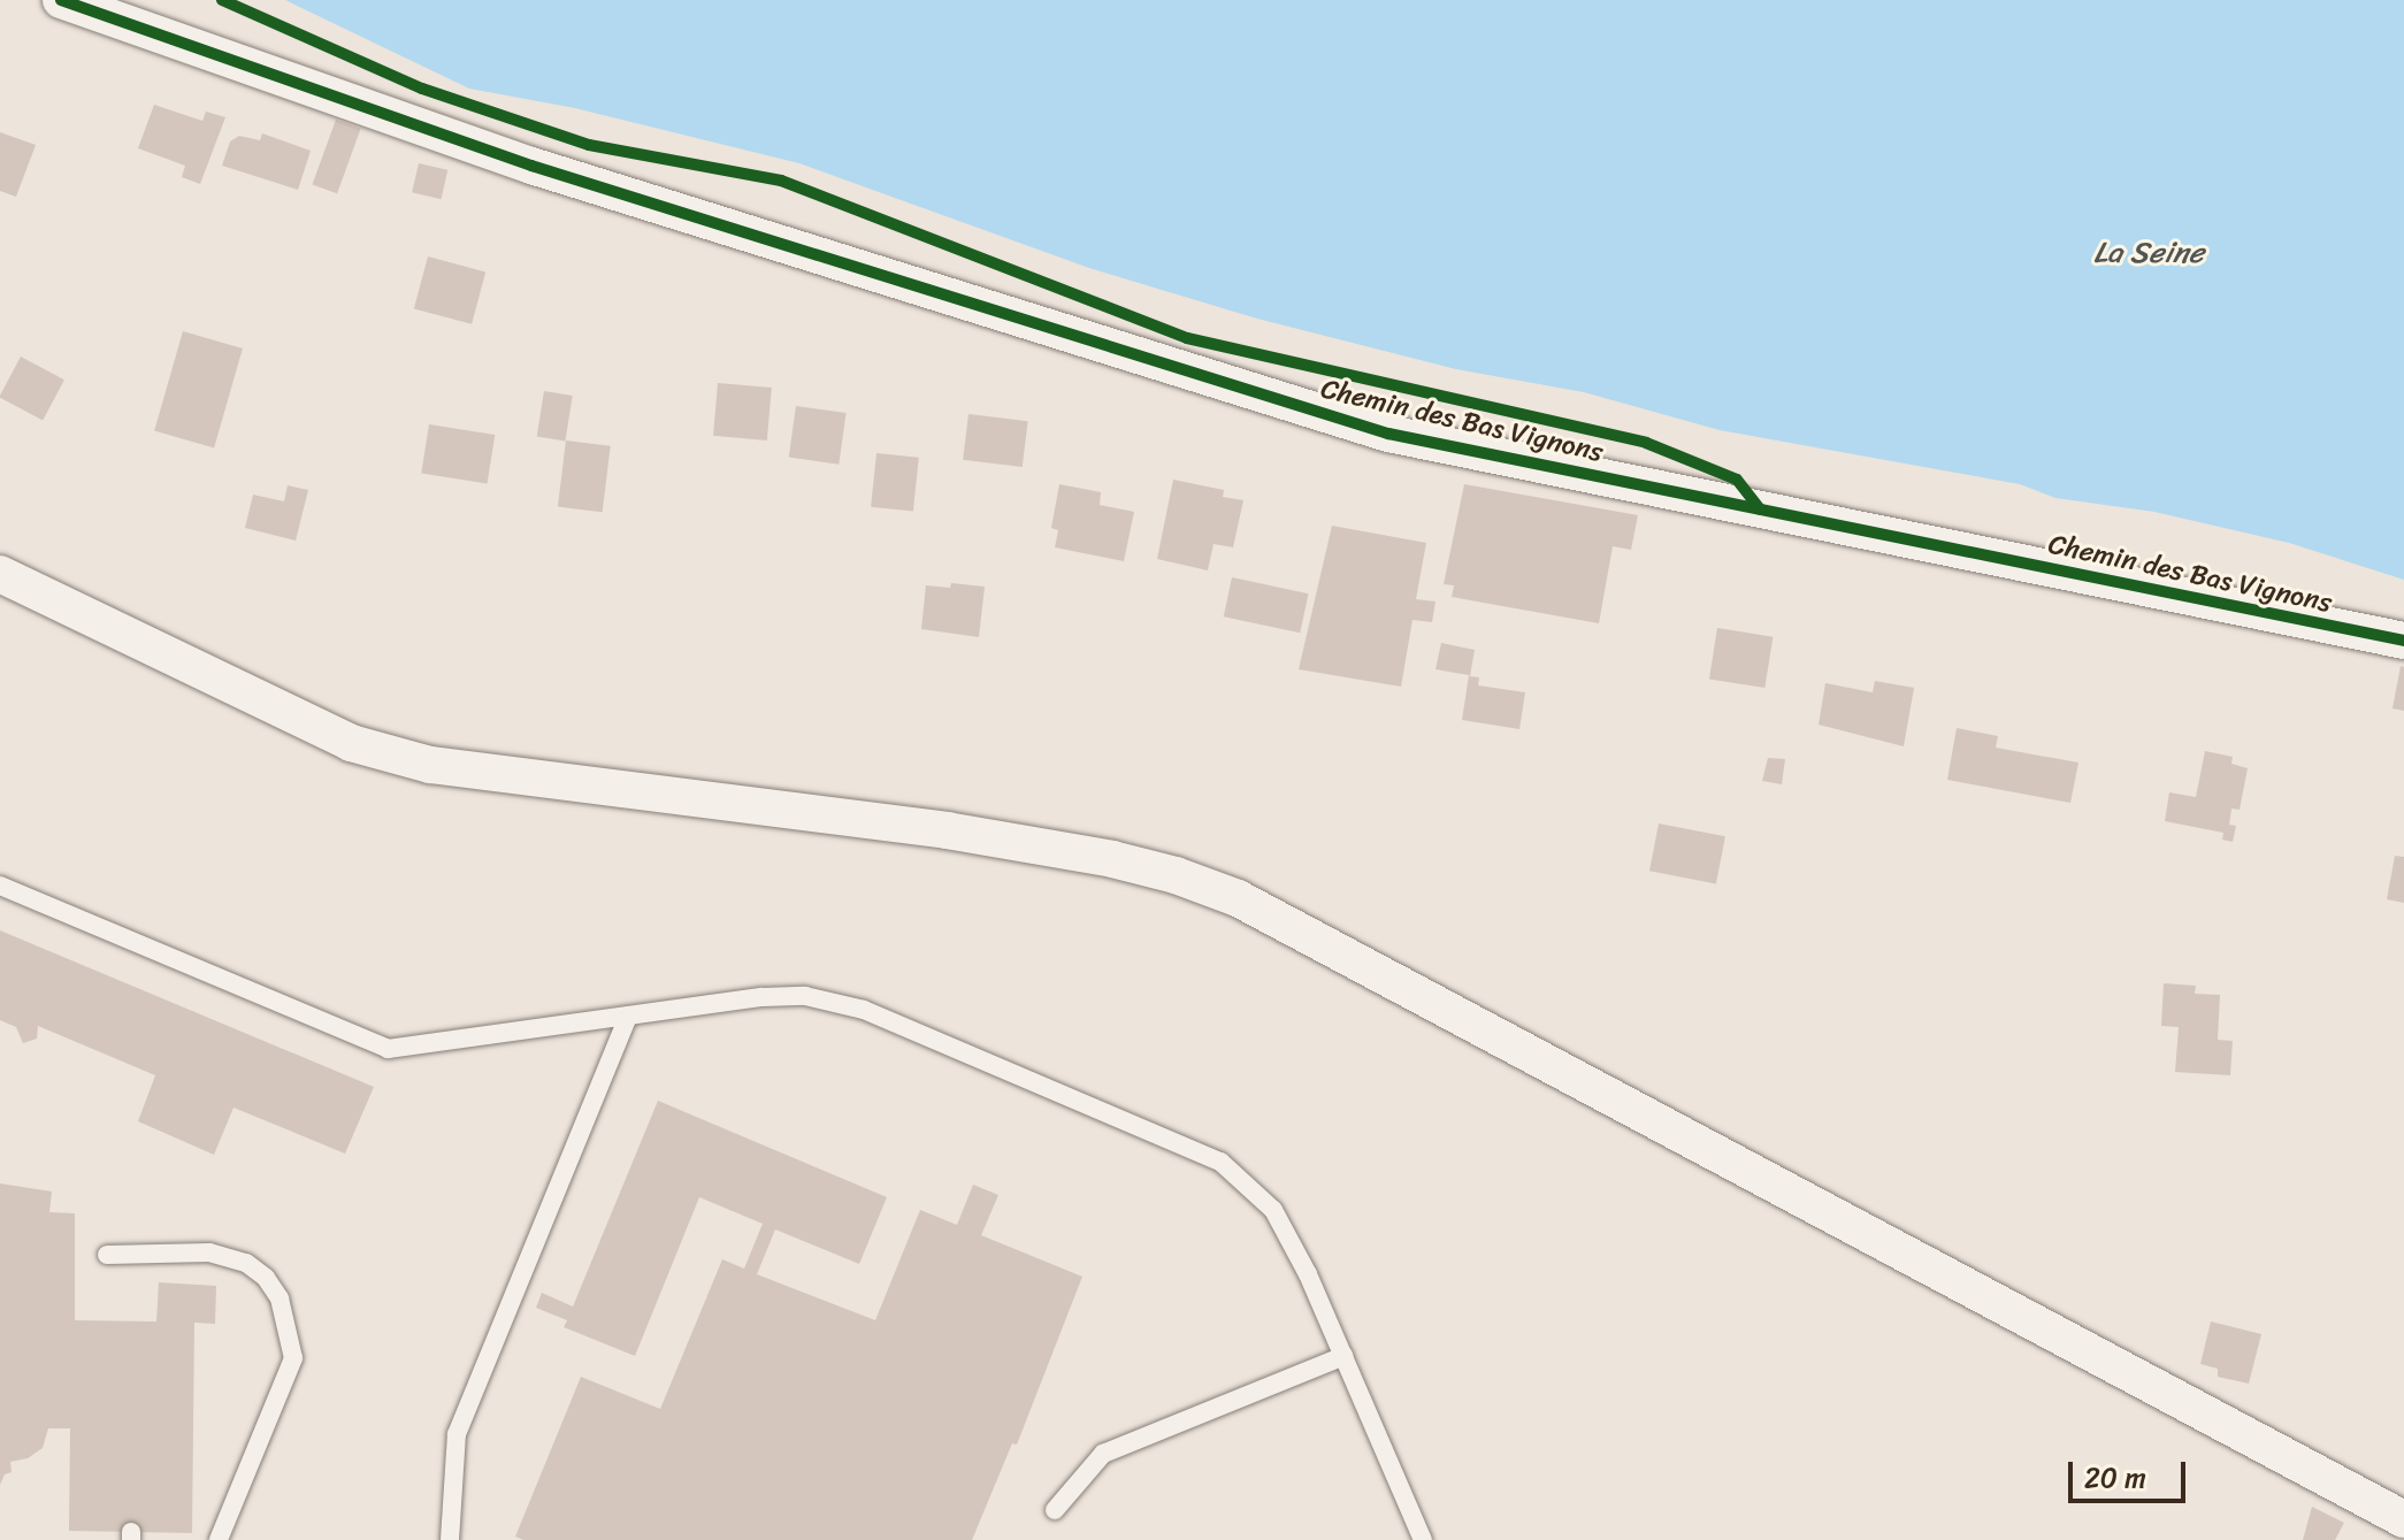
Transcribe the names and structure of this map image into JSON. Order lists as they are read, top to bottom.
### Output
{
  "streets": {
    "street": ["Chemin des Bas Vignons"]
  },
  "water": ["La Seine"],
  "scale_bar": "20 m"
}
